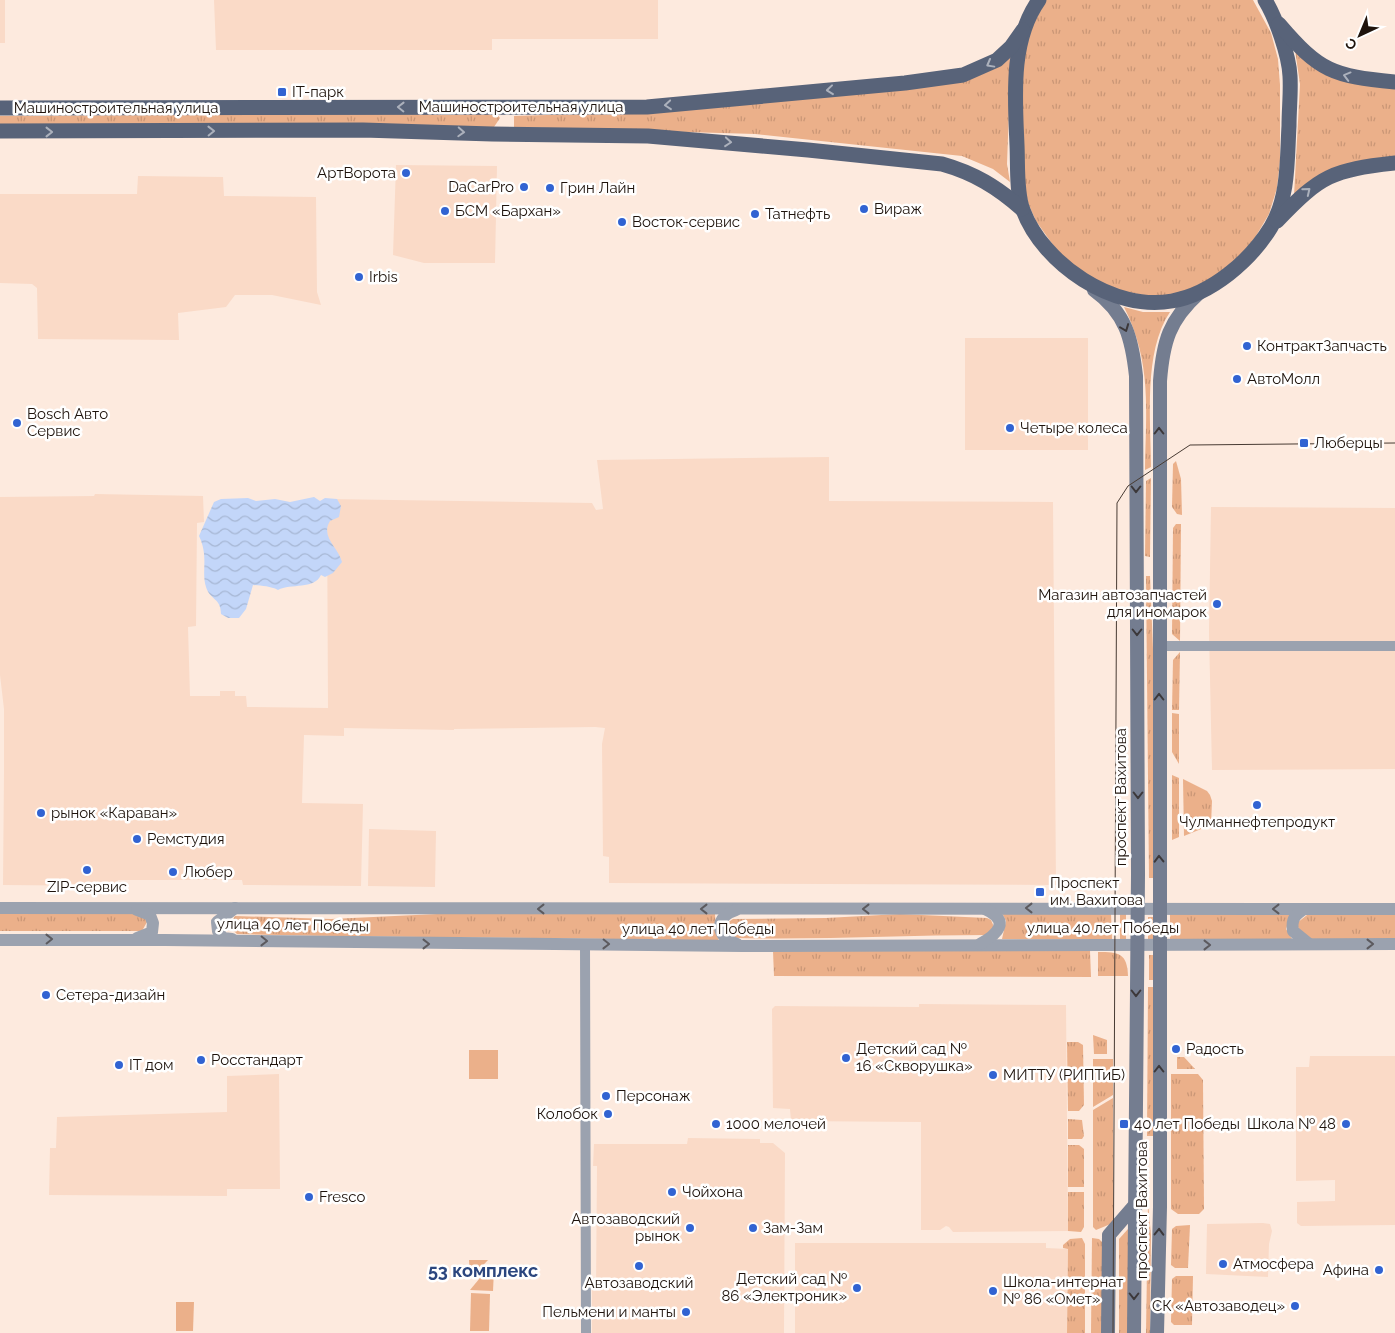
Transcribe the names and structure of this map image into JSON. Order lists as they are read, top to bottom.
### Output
{
  "streets": {
    "main road": ["Машиностроительная улица", "проспект Вахитова"],
    "street": ["улица 40 лет Победы"]
  },
  "crossings": [
    ["проспект Вахитова", "улица 40 лет Победы"]
  ],
  "districts": ["53 комплекс"],
  "places": {
    "transit": [
      "IT-парк",
      "Люберцы",
      "Проспект им. Вахитова",
      "40 лет Победы"
    ],
    "other": [
      "АртВорота",
      "DaCarPro",
      "Грин Лайн",
      "Вираж",
      "БСМ «Бархан»",
      "Татнефть",
      "Восток-сервис",
      "Irbis",
      "КонтрактЗапчасть",
      "АвтоМолл",
      "Bosch Авто Сервис",
      "Четыре колеса",
      "Магазин автозапчастей для иномарок",
      "Чулманнефтепродукт",
      "рынок «Караван»",
      "Ремстудия",
      "ZIP-сервис",
      "Любер",
      "Сетера-дизайн",
      "Радость",
      "Детский сад № 16 «Скворушка»",
      "Росстандарт",
      "IT дом",
      "МИТТУ (РИПТиБ)",
      "Персонаж",
      "Колобок",
      "1000 мелочей",
      "Школа № 48",
      "Чойхона",
      "Fresco",
      "Автозаводский рынок",
      "Зам-Зам",
      "Атмосфера",
      "Автозаводский",
      "Афина",
      "Детский сад № 86 «Электроник»",
      "Школа-интернат № 86 «Омет»",
      "СК «Автозаводец»",
      "Пельмени и манты"
    ]
  },
  "north": "bottom left"
}
